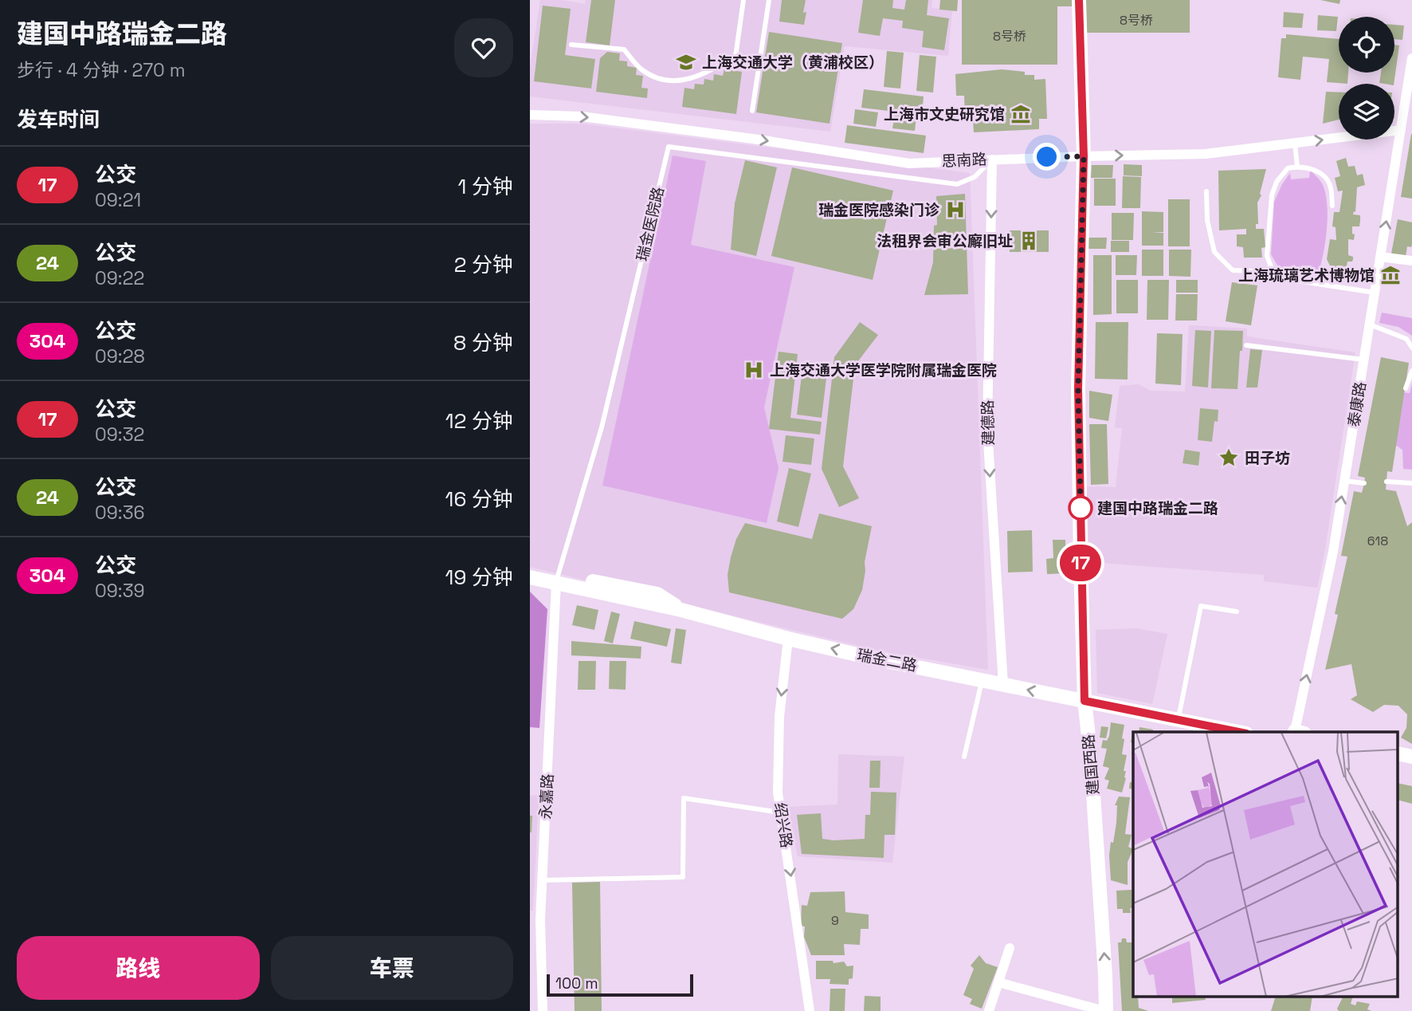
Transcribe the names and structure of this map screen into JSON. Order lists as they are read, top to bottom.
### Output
{
  "streets": {
    "street": [
      "思南路",
      "泰康路",
      "建德路",
      "瑞金二路",
      "建国西路",
      "永嘉路",
      "绍兴路"
    ],
    "lane": ["瑞金医院路"]
  },
  "crossings": [
    ["思南路", "瑞金医院路"],
    ["思南路", "泰康路"],
    ["思南路", "建德路"],
    ["思南路", "建国西路"],
    ["瑞金医院路", "建德路"],
    ["瑞金医院路", "瑞金二路"],
    ["瑞金医院路", "永嘉路"],
    ["建德路", "瑞金二路"],
    ["瑞金二路", "建国西路"],
    ["瑞金二路", "永嘉路"],
    ["瑞金二路", "绍兴路"]
  ],
  "one_way": [
    "思南路",
    "泰康路",
    "建德路",
    "瑞金二路",
    "绍兴路"
  ],
  "places": {
    "school or university": ["上海交通大学（黄浦校区）"],
    "museum": ["上海市文史研究馆", "上海琉璃艺术博物馆"],
    "hospital": ["瑞金医院感染门诊", "上海交通大学医学院附属瑞金医院"],
    "building": ["法租界会审公廨旧址"],
    "place": ["田子坊"],
    "other": ["建国中路瑞金二路"]
  },
  "lines": ["bus line 17"],
  "house_numbers": [
    "8号桥",
    "8号桥",
    "618",
    "9"
  ],
  "scale_bar": "100 m",
  "page": {
    "heading": [
      ["建国中路瑞金二路", "步行 · 4 分钟 · 270 m"],
      "发车时间"
    ],
    "on_map": "17",
    "list": [
      {
        "mark": "17",
        "name": "公交",
        "note": "09:21",
        "value": "1 分钟"
      },
      {
        "mark": "24",
        "name": "公交",
        "note": "09:22",
        "value": "2 分钟"
      },
      {
        "mark": "304",
        "name": "公交",
        "note": "09:28",
        "value": "8 分钟"
      },
      {
        "mark": "17",
        "name": "公交",
        "note": "09:32",
        "value": "12 分钟"
      },
      {
        "mark": "24",
        "name": "公交",
        "note": "09:36",
        "value": "16 分钟"
      },
      {
        "mark": "304",
        "name": "公交",
        "note": "09:39",
        "value": "19 分钟"
      }
    ],
    "buttons": ["路线", "车票"],
    "scale": "100 m"
  }
}
